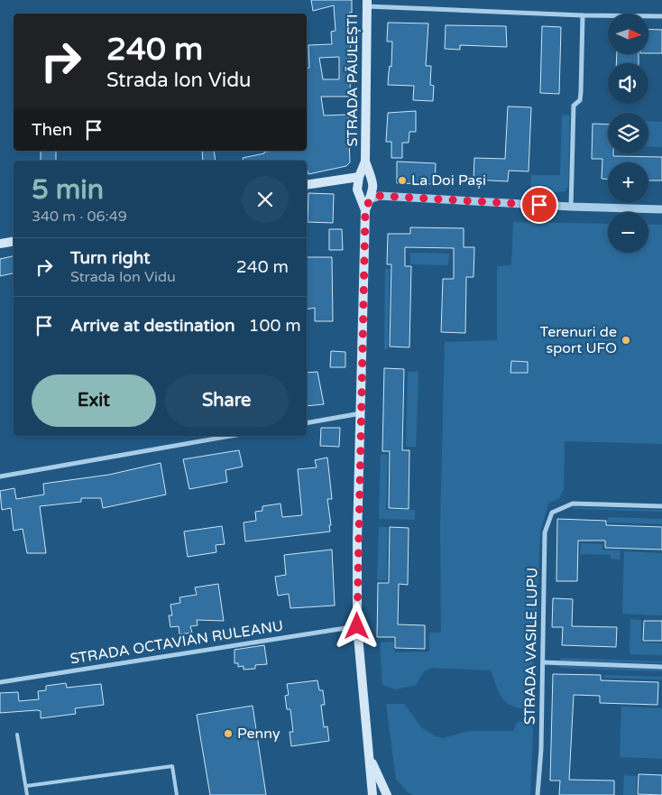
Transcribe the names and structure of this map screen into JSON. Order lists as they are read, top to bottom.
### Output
{
  "streets": {
    "main road": ["STRADA PĂULEȘTI"],
    "street": ["STRADA OCTAVIAN RULEANU", "STRADA VASILE LUPU"]
  },
  "places": ["La Doi Pași", "Terenuri de sport UFO", "Penny"],
  "north": "right",
  "page": {
    "map_buttons": ["+", "−"],
    "turn": ["240 m", "Strada Ion Vidu"],
    "then": "Then",
    "heading": ["5 min", "340 m · 06:49"],
    "list": [
      {
        "name": "Turn right",
        "note": "Strada Ion Vidu",
        "value": "240 m"
      },
      {
        "name": "Arrive at destination",
        "value": "100 m"
      }
    ],
    "buttons": ["Exit", "Share"]
  }
}
